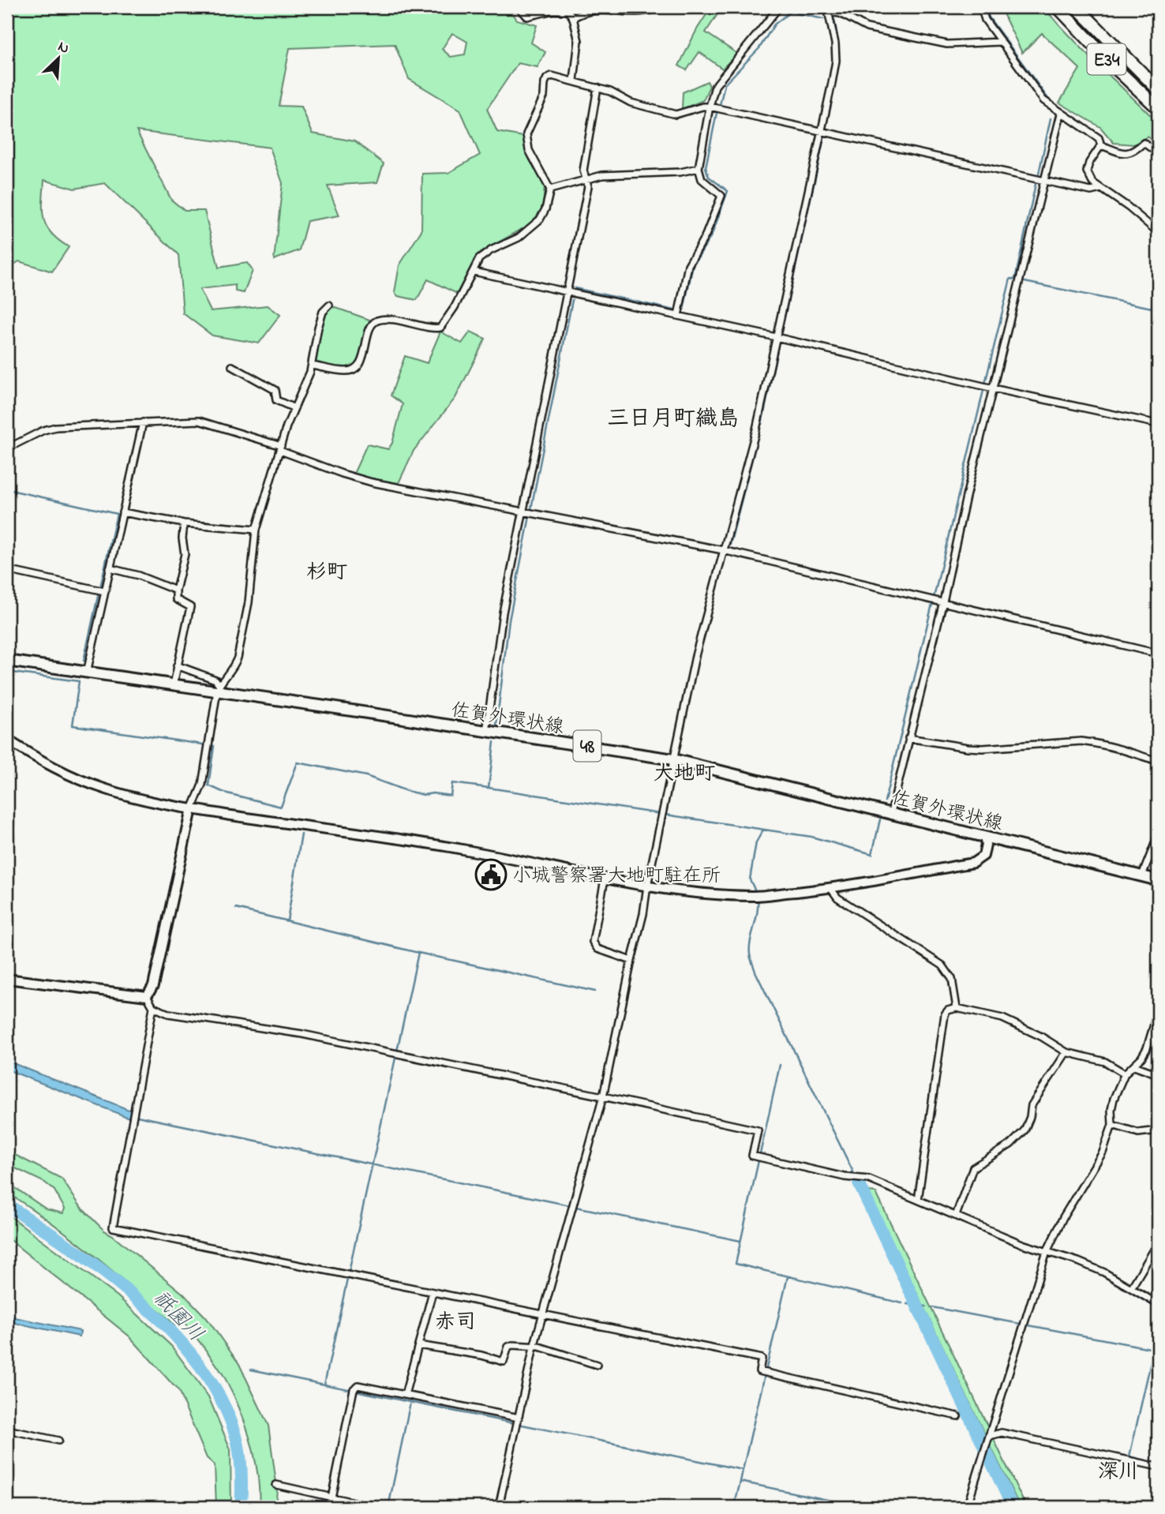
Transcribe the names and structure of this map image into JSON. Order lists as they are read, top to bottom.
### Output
{
  "streets": {
    "highway": ["E34"],
    "main road": ["佐賀外環状線", "48"]
  },
  "districts": [
    "三日月町織島",
    "杉町",
    "大地町",
    "赤司",
    "深川"
  ],
  "water": ["祇園川"],
  "places": {
    "public building": ["小城警察署大地町駐在所"]
  },
  "north": "top right"
}
